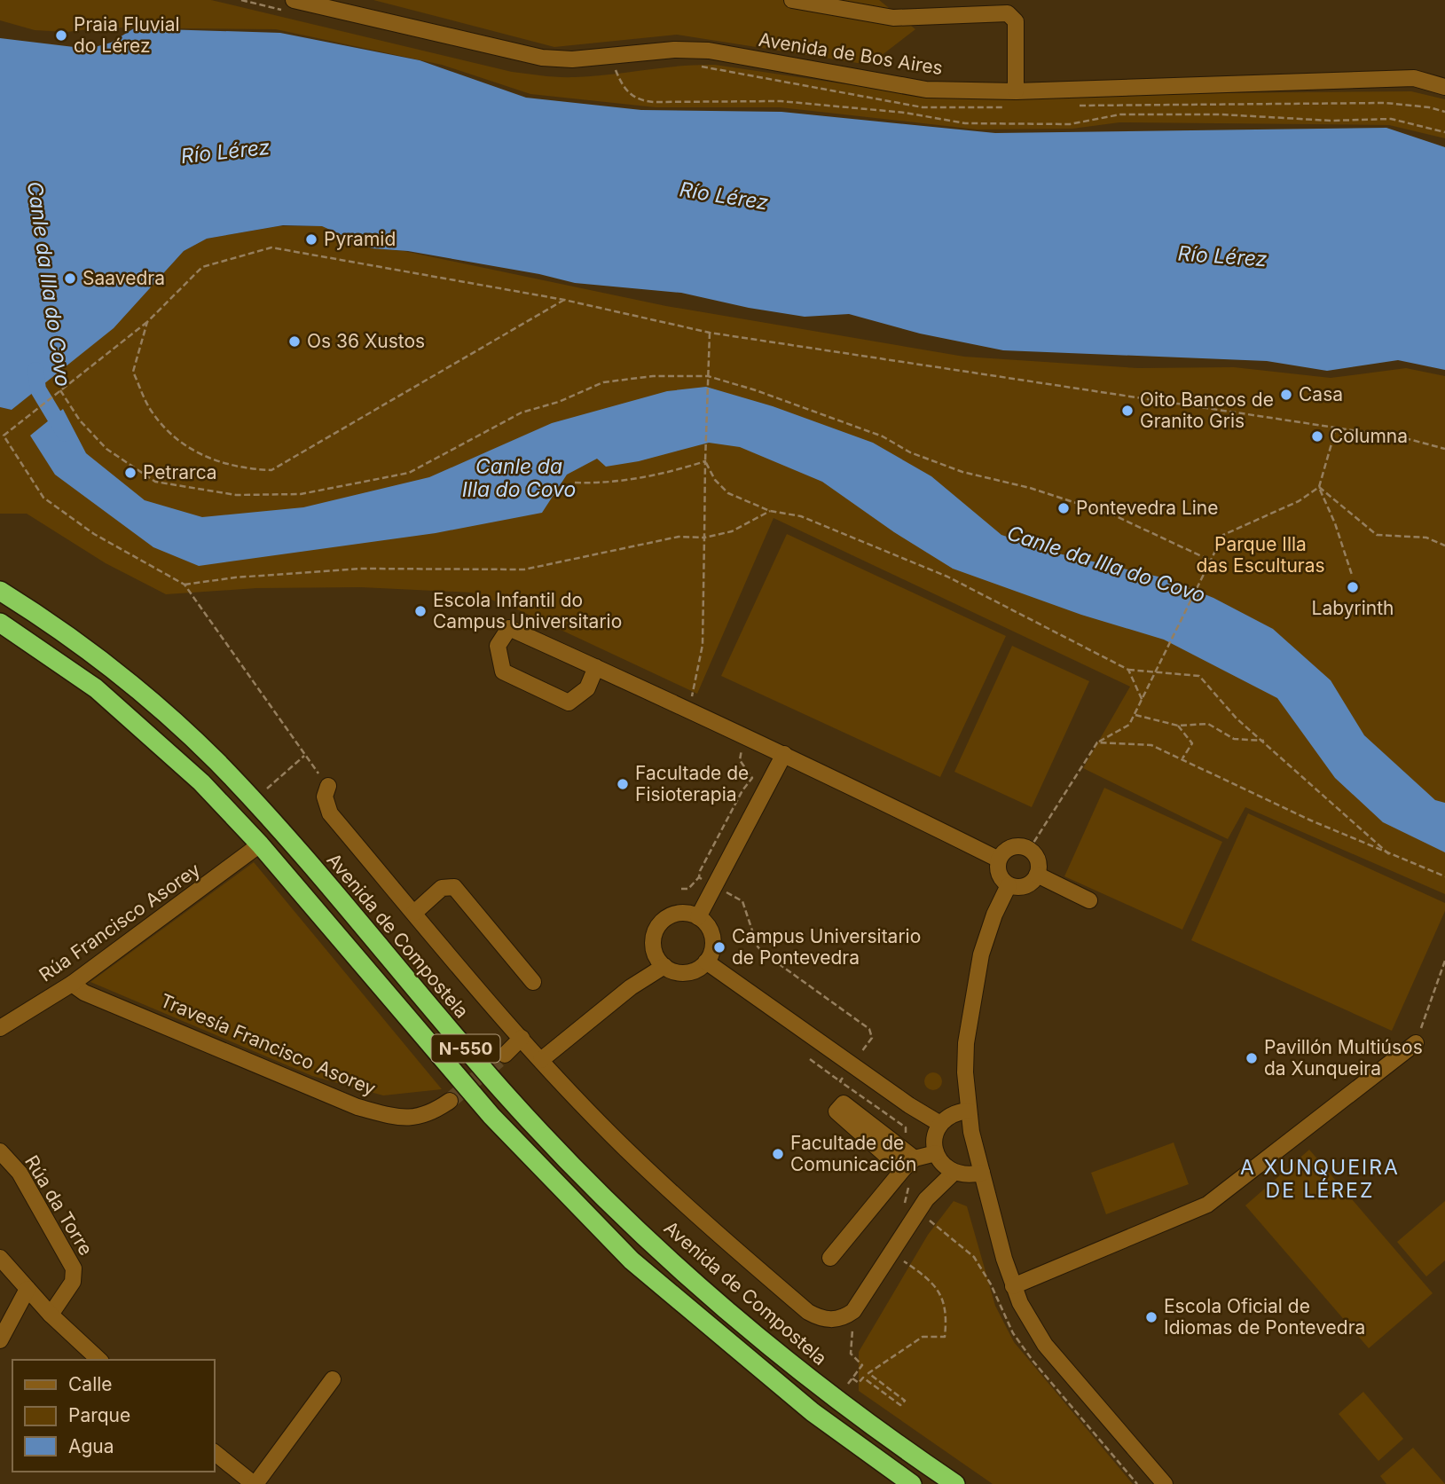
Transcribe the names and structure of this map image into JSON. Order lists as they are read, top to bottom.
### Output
{
  "streets": {
    "highway": ["Avenida de Compostela", "N-550"],
    "street": [
      "Avenida de Bos Aires",
      "Rúa Francisco Asorey",
      "Travesía Francisco Asorey",
      "Rúa da Torre"
    ]
  },
  "crossings": [
    ["Rúa Francisco Asorey", "Travesía Francisco Asorey"],
    ["Rúa Francisco Asorey", "N-550"]
  ],
  "districts": ["A XUNQUEIRA DE LÉREZ"],
  "water": ["Río Lérez", "Canle da Illa do Covo"],
  "parks": ["Parque Illa das Esculturas"],
  "places": [
    "Praia Fluvial do Lérez",
    "Pyramid",
    "Saavedra",
    "Os 36 Xustos",
    "Casa",
    "Oito Bancos de Granito Gris",
    "Columna",
    "Petrarca",
    "Pontevedra Line",
    "Labyrinth",
    "Escola Infantil do Campus Universitario",
    "Facultade de Fisioterapia",
    "Campus Universitario de Pontevedra",
    "Pavillón Multiúsos da Xunqueira",
    "Facultade de Comunicación",
    "Escola Oficial de Idiomas de Pontevedra"
  ],
  "legend": ["Calle", "Parque", "Agua"]
}
